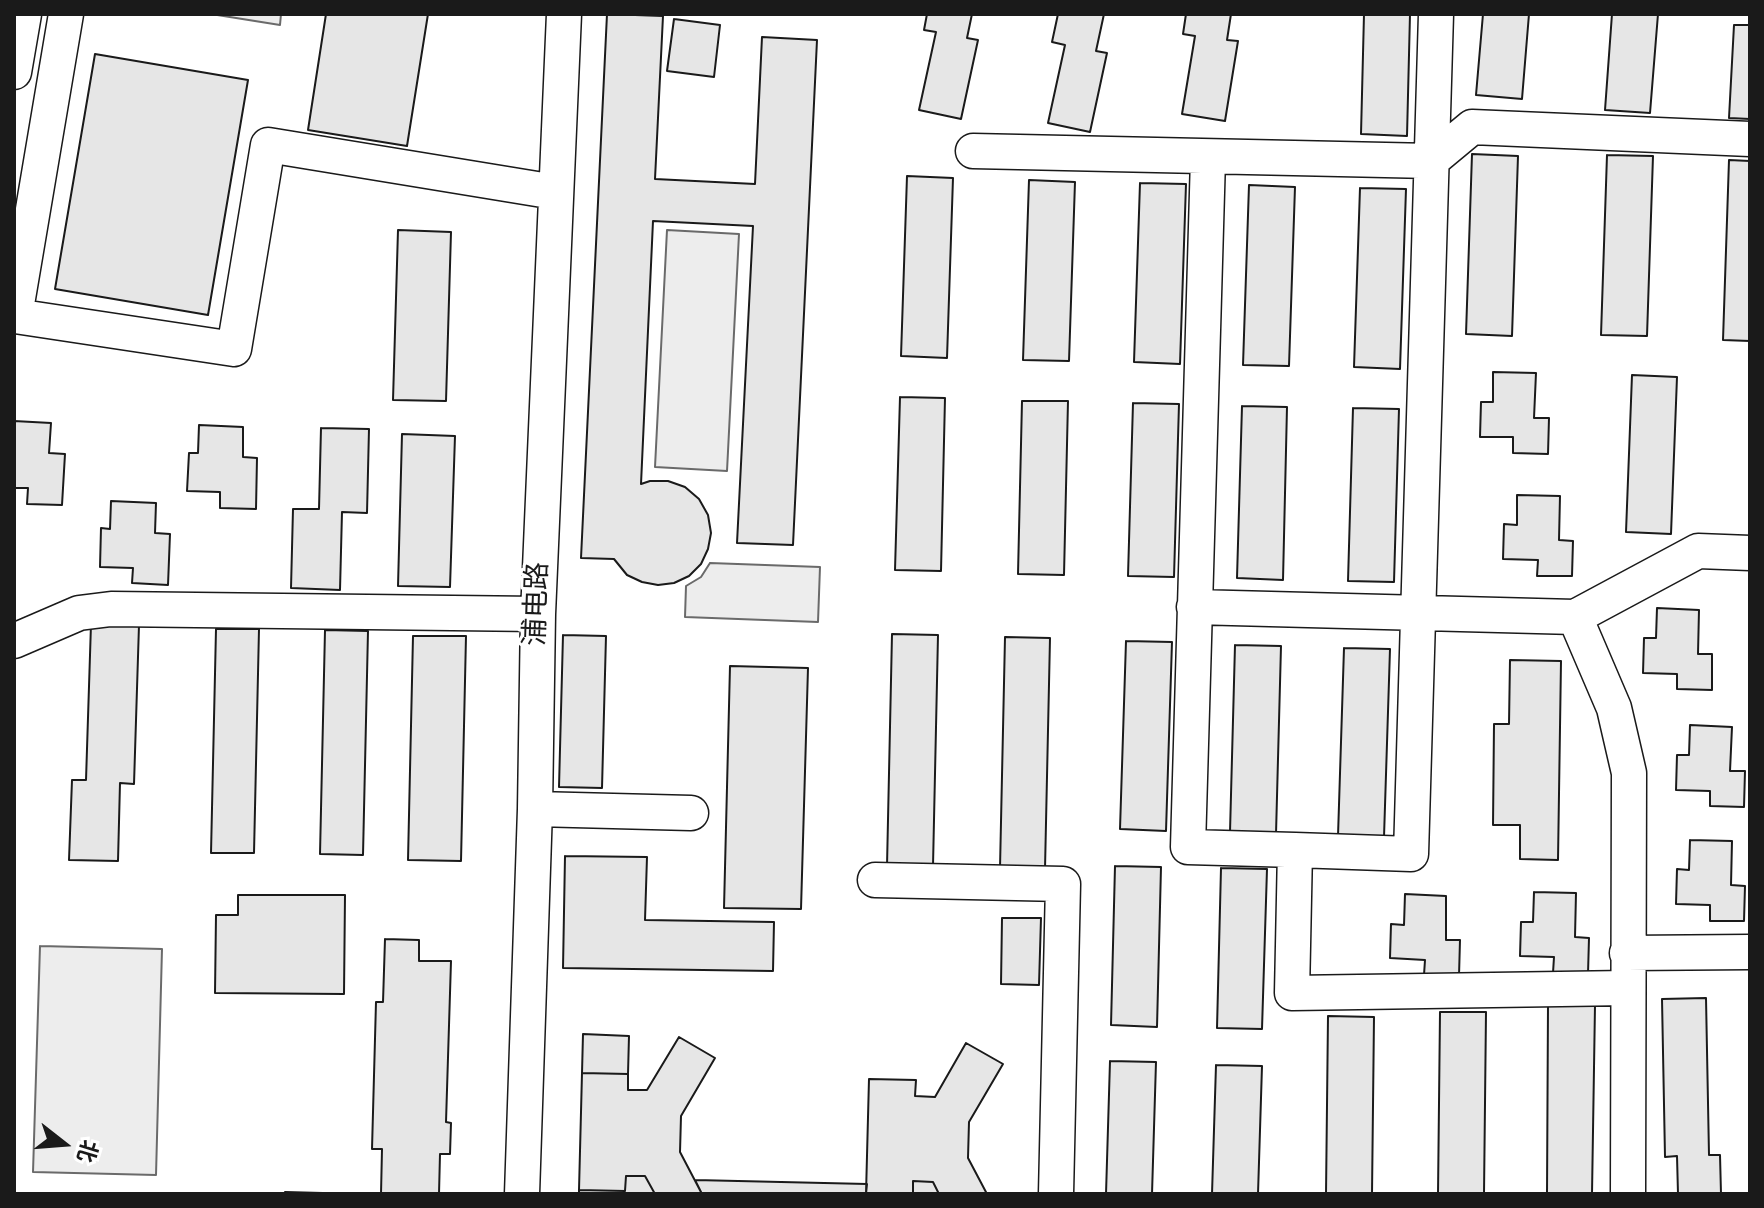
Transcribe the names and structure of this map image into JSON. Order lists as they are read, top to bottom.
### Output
{
  "streets": {
    "street": ["浦电路"]
  },
  "north": "right"
}
